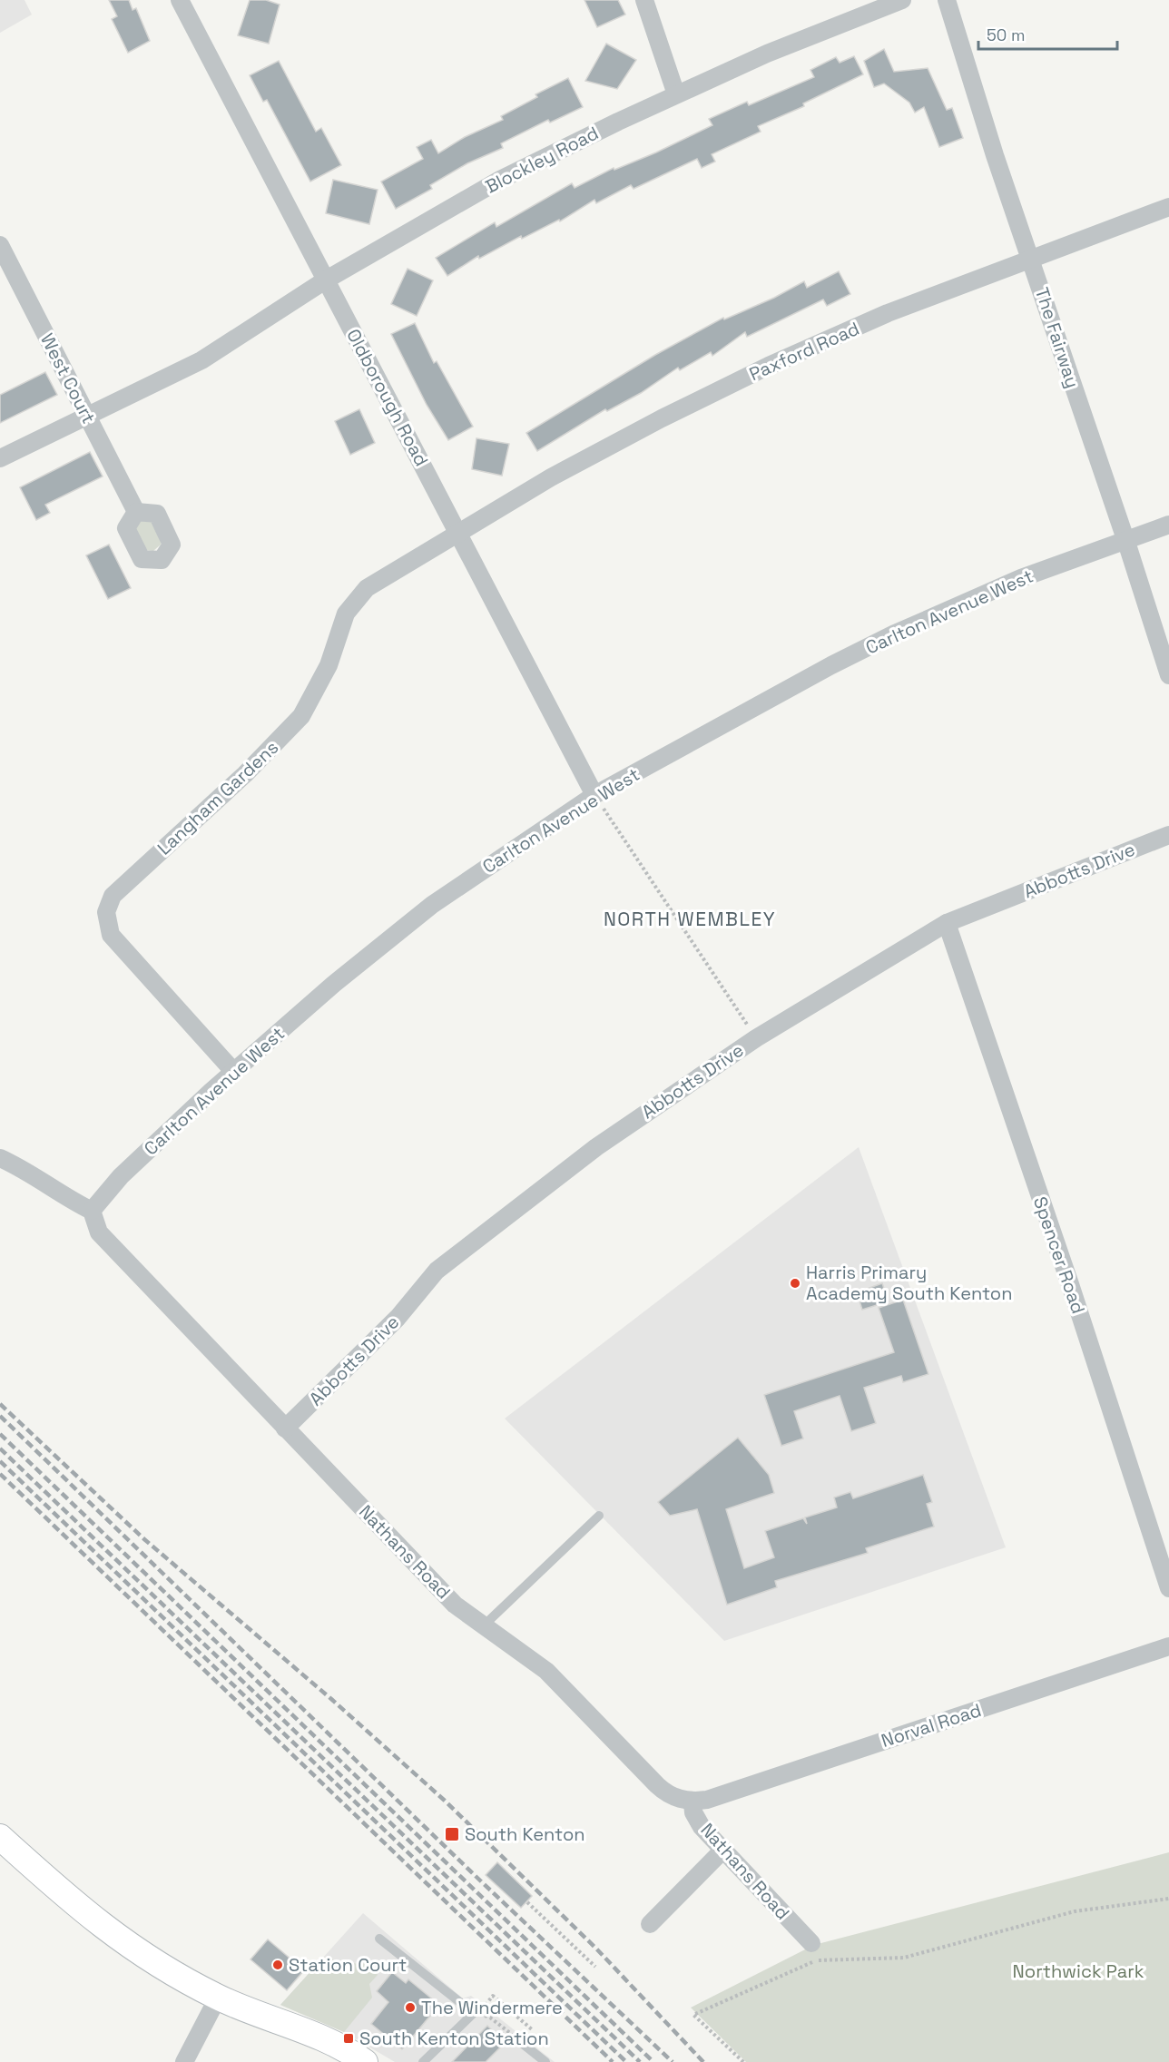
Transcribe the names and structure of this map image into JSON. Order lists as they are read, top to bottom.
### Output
{
  "streets": {
    "street": [
      "Blockley Road",
      "The Fairway",
      "Paxford Road",
      "West Court",
      "Oldborough Road",
      "Carlton Avenue West",
      "Langham Gardens",
      "Abbotts Drive",
      "Spencer Road",
      "Nathans Road",
      "Norval Road"
    ]
  },
  "crossings": [
    ["Blockley Road", "West Court"],
    ["Blockley Road", "Oldborough Road"],
    ["The Fairway", "Paxford Road"],
    ["The Fairway", "Carlton Avenue West"],
    ["Paxford Road", "Oldborough Road"],
    ["Paxford Road", "Langham Gardens"],
    ["Oldborough Road", "Carlton Avenue West"],
    ["Oldborough Road", "Langham Gardens"],
    ["Carlton Avenue West", "Langham Gardens"],
    ["Carlton Avenue West", "Nathans Road"],
    ["Abbotts Drive", "Spencer Road"],
    ["Abbotts Drive", "Nathans Road"],
    ["Nathans Road", "Norval Road"]
  ],
  "districts": ["NORTH WEMBLEY"],
  "parks": ["Northwick Park"],
  "places": {
    "other": ["Harris Primary Academy South Kenton", "Station Court", "The Windermere"],
    "transit": ["South Kenton", "South Kenton Station"]
  },
  "scale_bar": "50 m"
}
